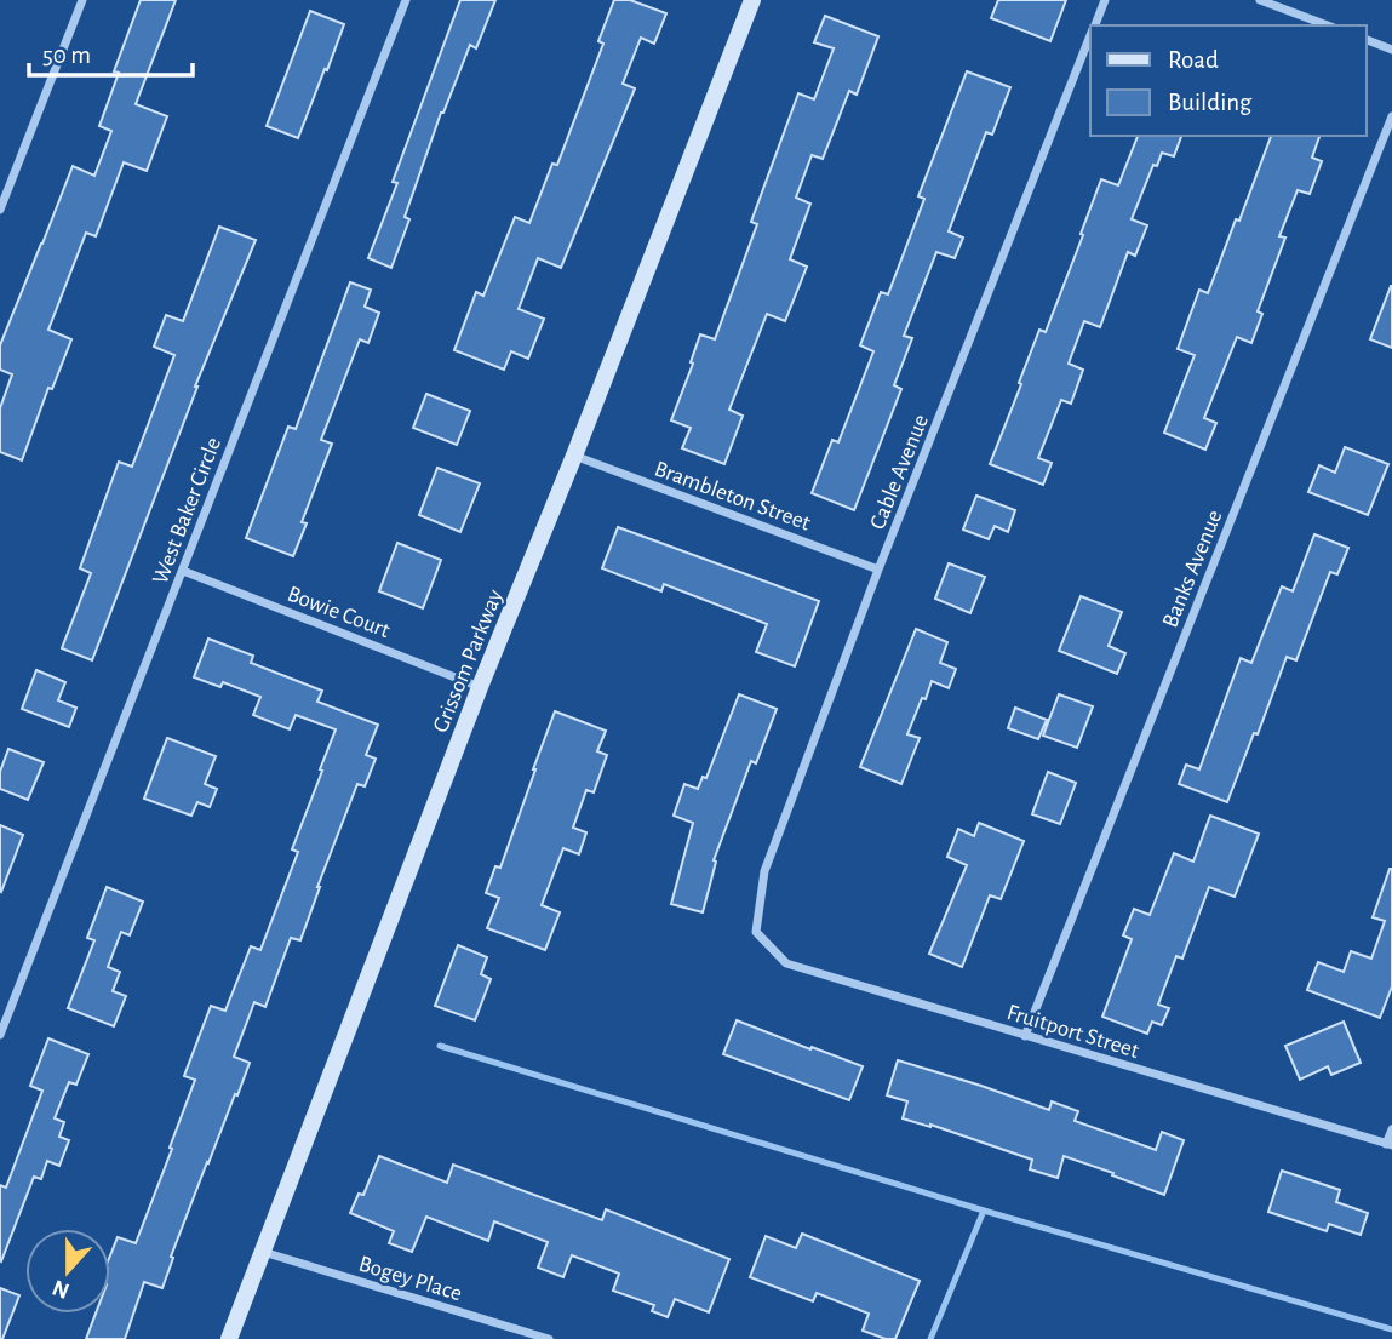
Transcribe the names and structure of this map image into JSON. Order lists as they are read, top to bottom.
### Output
{
  "streets": {
    "main road": ["Grissom Parkway"],
    "street": [
      "Cable Avenue",
      "Brambleton Street",
      "West Baker Circle",
      "Banks Avenue",
      "Bowie Court",
      "Fruitport Street",
      "Bogey Place"
    ]
  },
  "crossings": [
    ["Cable Avenue", "Brambleton Street"],
    ["Cable Avenue", "Fruitport Street"],
    ["Brambleton Street", "Grissom Parkway"],
    ["West Baker Circle", "Bowie Court"],
    ["Banks Avenue", "Fruitport Street"],
    ["Bowie Court", "Grissom Parkway"],
    ["Grissom Parkway", "Bogey Place"]
  ],
  "legend": ["Road", "Building"],
  "scale_bar": "50 m",
  "north": "bottom"
}
